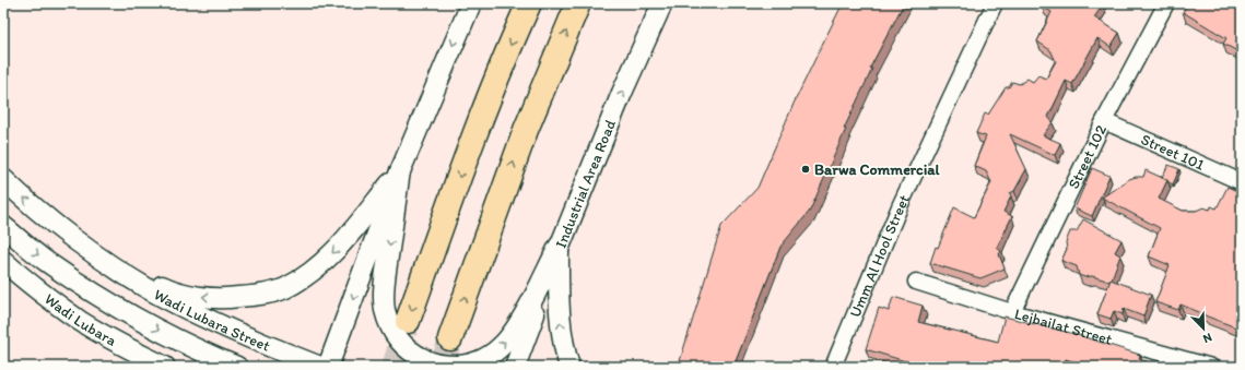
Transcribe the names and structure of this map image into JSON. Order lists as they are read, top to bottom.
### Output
{
  "streets": {
    "street": [
      "Street 101",
      "Street 102",
      "Industrial Area Road",
      "Umm Al Hool Street",
      "Wadi Lubara",
      "Wadi Lubara Street",
      "Lejbailat Street"
    ]
  },
  "crossings": [
    ["Street 101", "Street 102"],
    ["Street 102", "Lejbailat Street"]
  ],
  "places": ["Barwa Commercial"],
  "north": "bottom right"
}
